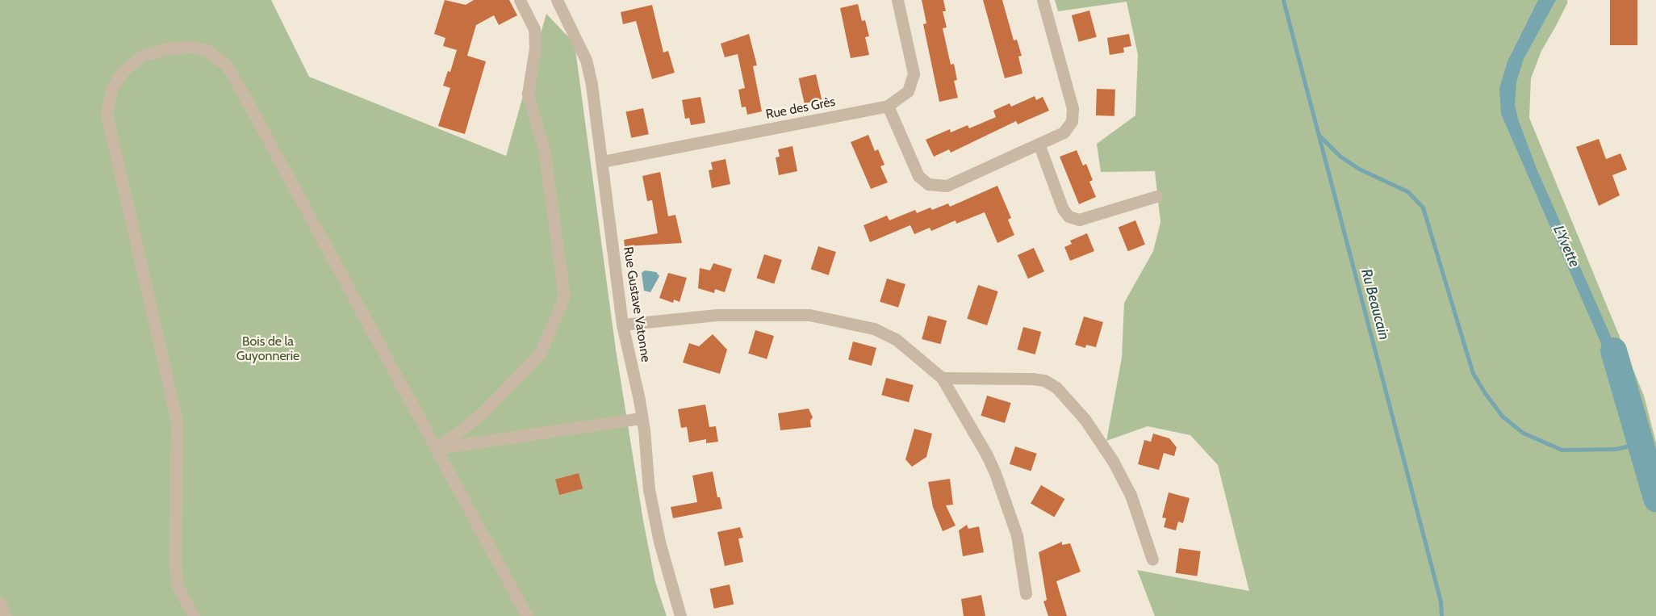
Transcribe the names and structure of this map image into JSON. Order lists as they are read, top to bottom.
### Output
{
  "streets": {
    "street": ["Rue des Grès", "Rue Gustave Vatonne"]
  },
  "crossings": [
    ["Rue des Grès", "Rue Gustave Vatonne"]
  ],
  "water": ["L'Yvette", "Ru Beaucain"],
  "parks": ["Bois de la Guyonnerie"]
}
